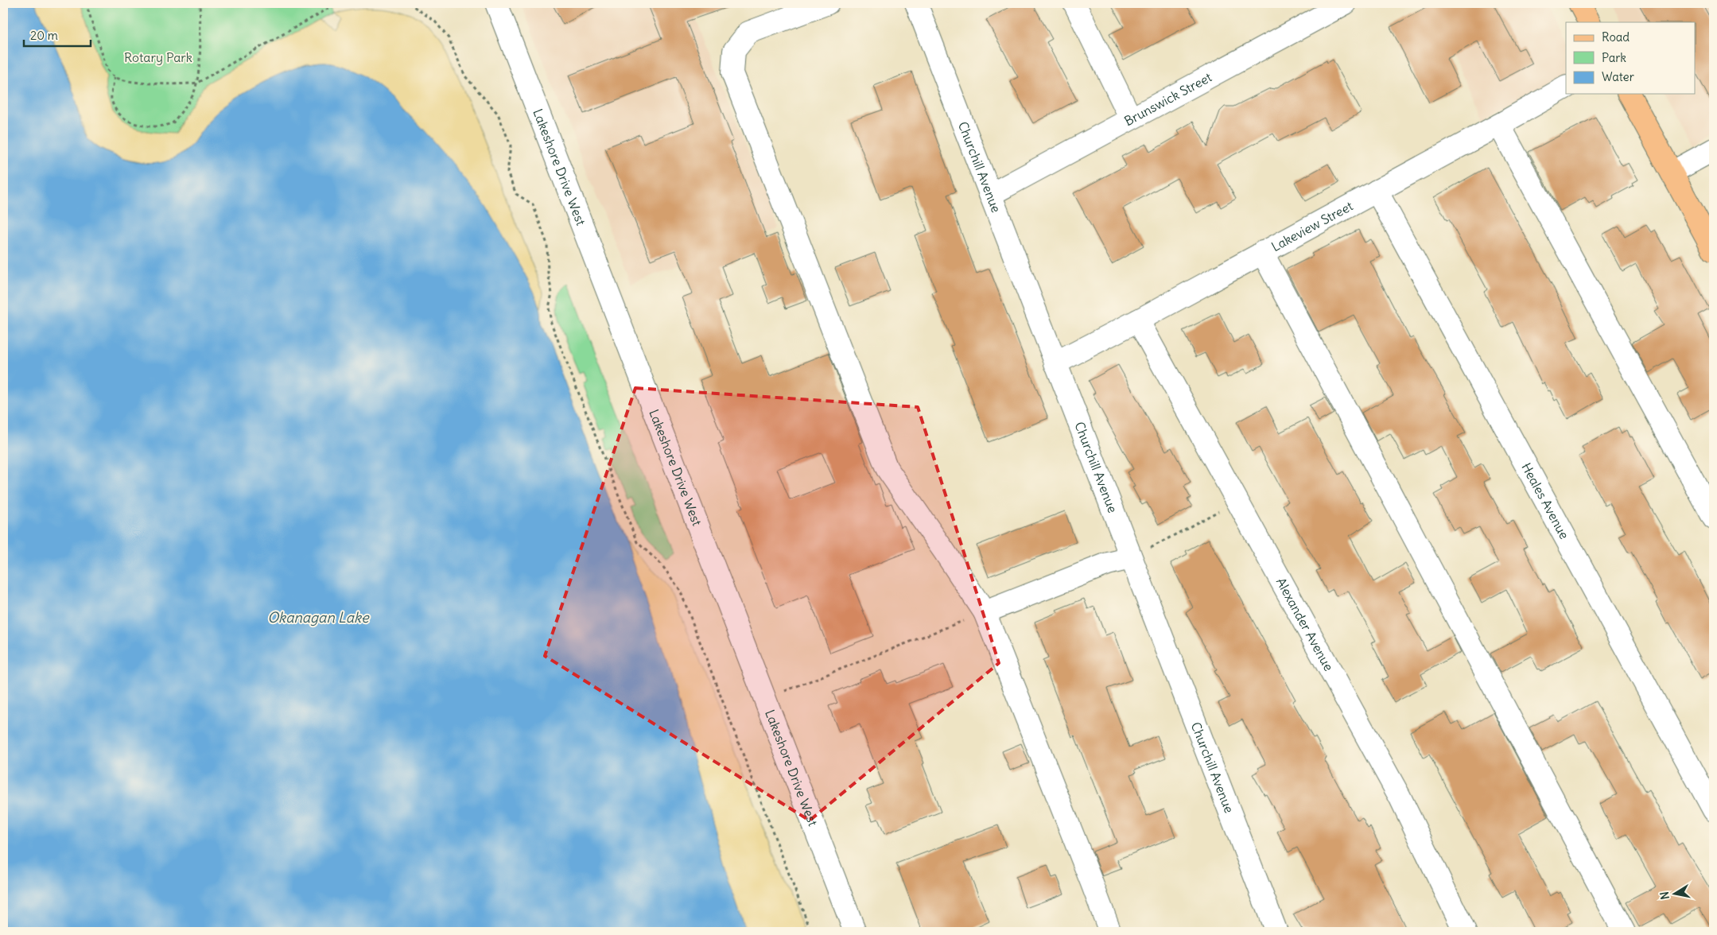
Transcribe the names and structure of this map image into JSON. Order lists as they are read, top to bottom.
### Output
{
  "streets": {
    "street": [
      "Brunswick Street",
      "Lakeshore Drive West",
      "Churchill Avenue",
      "Lakeview Street",
      "Heales Avenue",
      "Alexander Avenue"
    ]
  },
  "crossings": [
    ["Brunswick Street", "Churchill Avenue"],
    ["Churchill Avenue", "Lakeview Street"],
    ["Lakeview Street", "Heales Avenue"],
    ["Lakeview Street", "Alexander Avenue"]
  ],
  "water": ["Okanagan Lake"],
  "parks": ["Rotary Park"],
  "legend": ["Road", "Park", "Water"],
  "scale_bar": "20 m",
  "north": "left"
}
